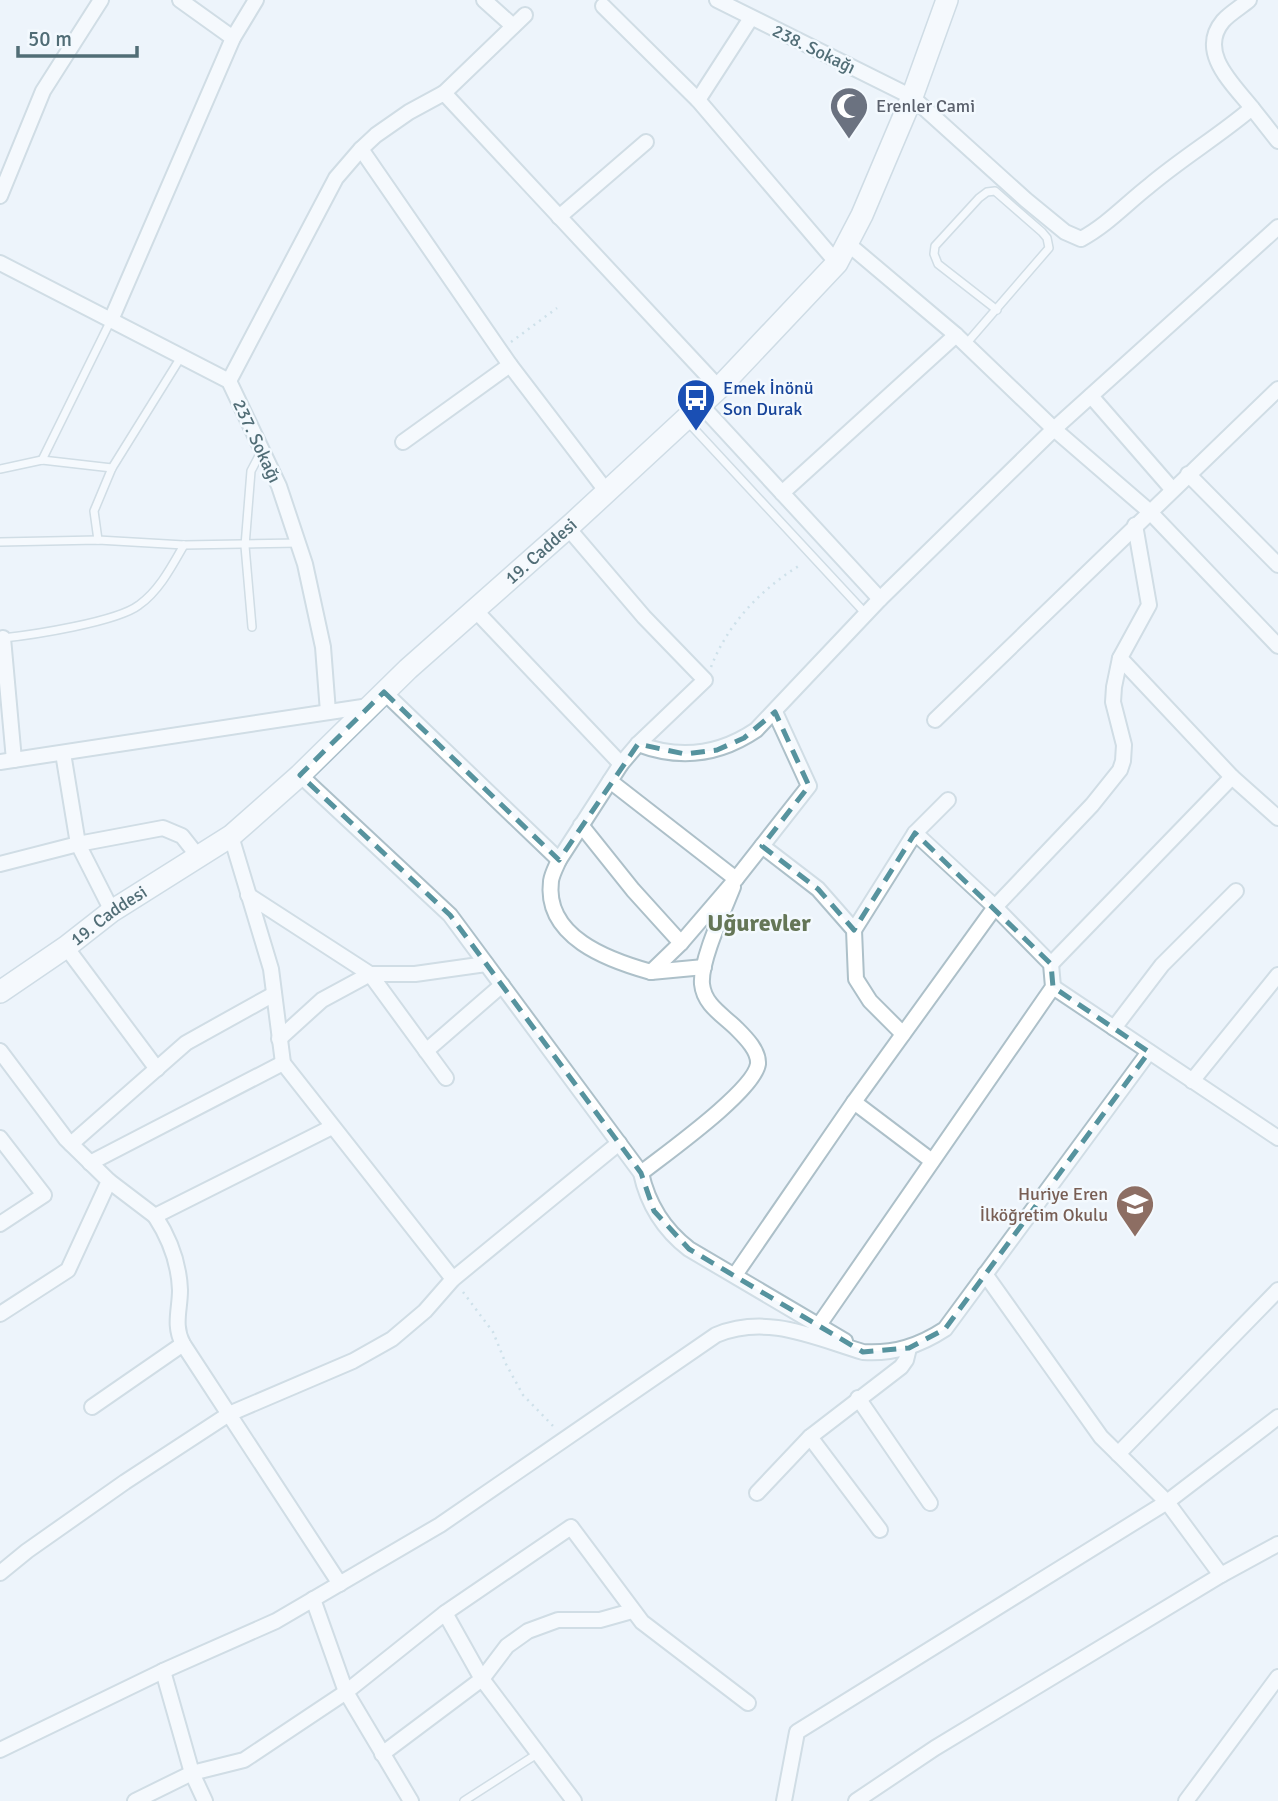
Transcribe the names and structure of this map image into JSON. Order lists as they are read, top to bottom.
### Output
{
  "streets": {
    "street": ["238. Sokağı", "237. Sokağı", "19. Caddesi"]
  },
  "crossings": [
    ["238. Sokağı", "19. Caddesi"]
  ],
  "districts": ["Uğurevler"],
  "places": {
    "mosque": ["Erenler Cami"],
    "bus stop": ["Emek İnönü Son Durak"],
    "school or university": ["Huriye Eren İlköğretim Okulu"]
  },
  "scale_bar": "50 m"
}
